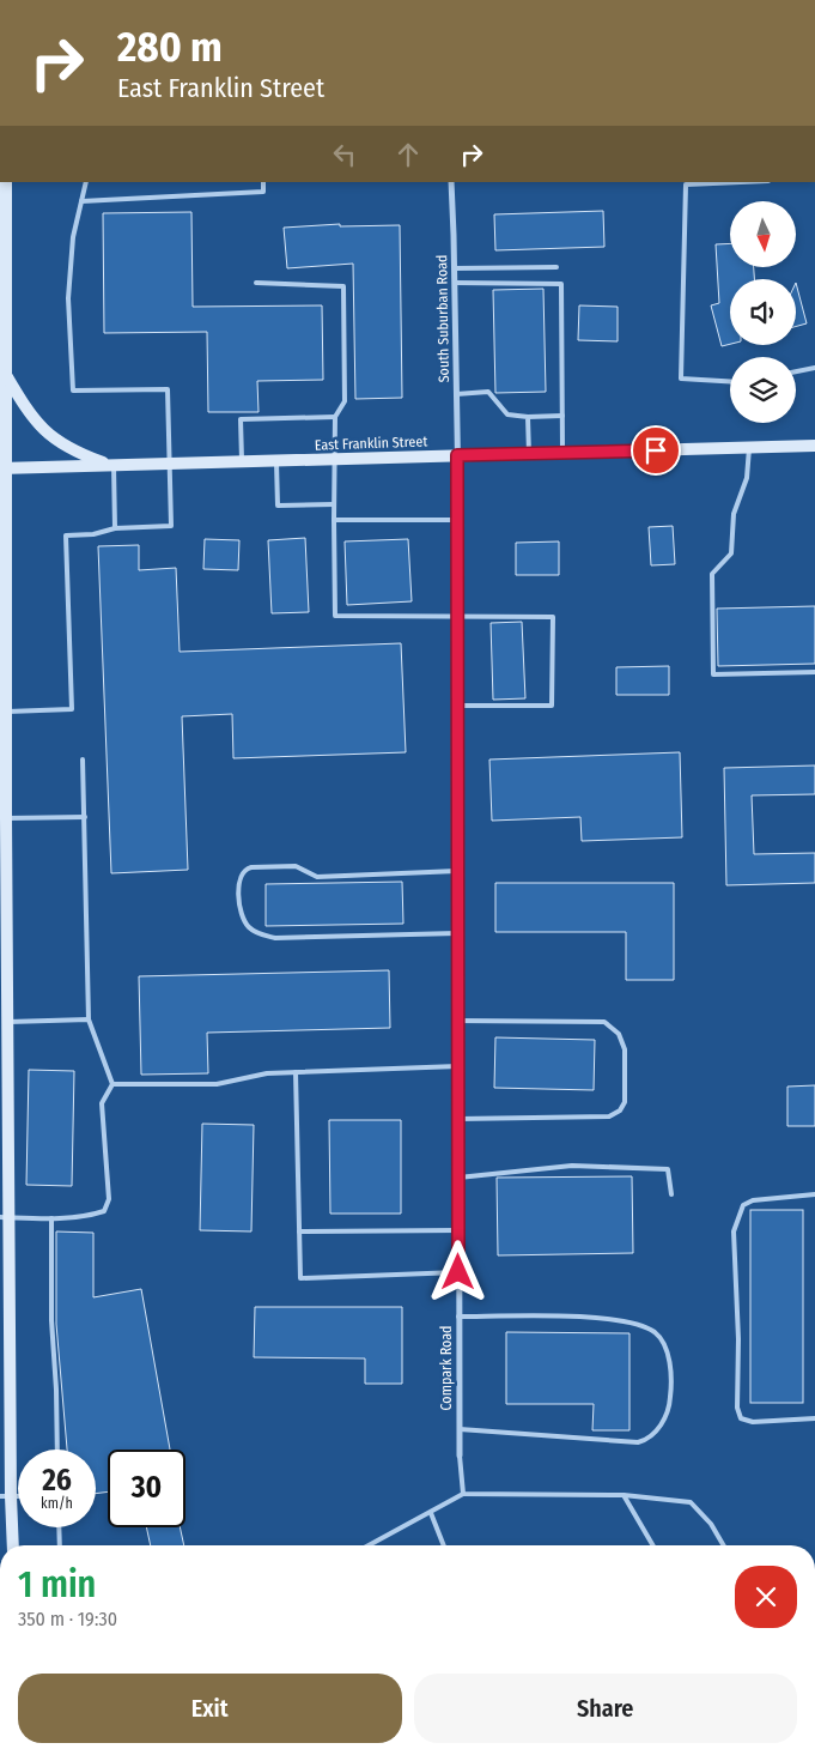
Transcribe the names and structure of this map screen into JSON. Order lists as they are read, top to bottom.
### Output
{
  "streets": {
    "street": ["South Suburban Road", "East Franklin Street", "Compark Road"]
  },
  "crossings": [
    ["South Suburban Road", "East Franklin Street"],
    ["South Suburban Road", "Compark Road"],
    ["East Franklin Street", "Compark Road"]
  ],
  "north": "bottom",
  "page": {
    "turn": ["280 m", "East Franklin Street"],
    "speed": "26 km/h",
    "limit": "30",
    "heading": ["1 min", "350 m · 19:30"],
    "buttons": ["Exit", "Share"]
  }
}
